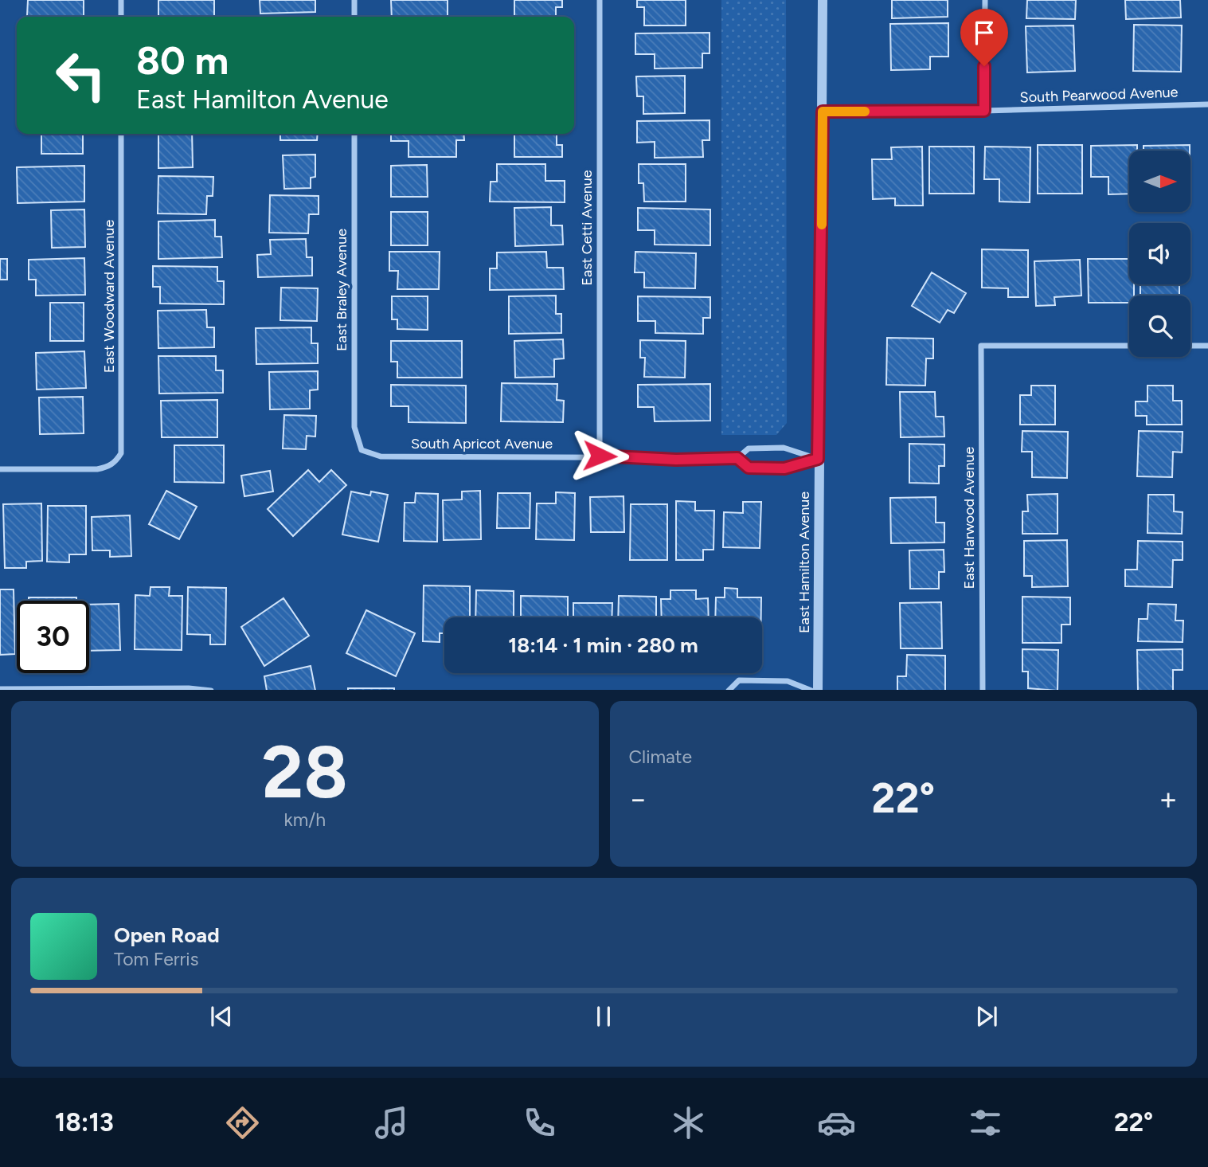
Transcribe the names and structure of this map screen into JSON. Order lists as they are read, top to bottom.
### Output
{
  "streets": {
    "street": [
      "South Pearwood Avenue",
      "East Cetti Avenue",
      "East Braley Avenue",
      "East Woodward Avenue",
      "South Apricot Avenue",
      "East Harwood Avenue",
      "East Hamilton Avenue"
    ]
  },
  "crossings": [
    ["South Pearwood Avenue", "East Hamilton Avenue"],
    ["East Cetti Avenue", "South Apricot Avenue"],
    ["East Braley Avenue", "South Apricot Avenue"],
    ["South Apricot Avenue", "East Hamilton Avenue"]
  ],
  "north": "right",
  "page": {
    "turn": ["80 m", "East Hamilton Avenue"],
    "limit": "30",
    "trip": "18:14 · 1 min · 280 m",
    "tile": [
      ["28", "km/h"],
      "Climate"
    ],
    "heat": ["−", "22°", "+"],
    "song": ["Open Road", "Tom Ferris"],
    "tabs": ["18:13", "22°"]
  }
}
